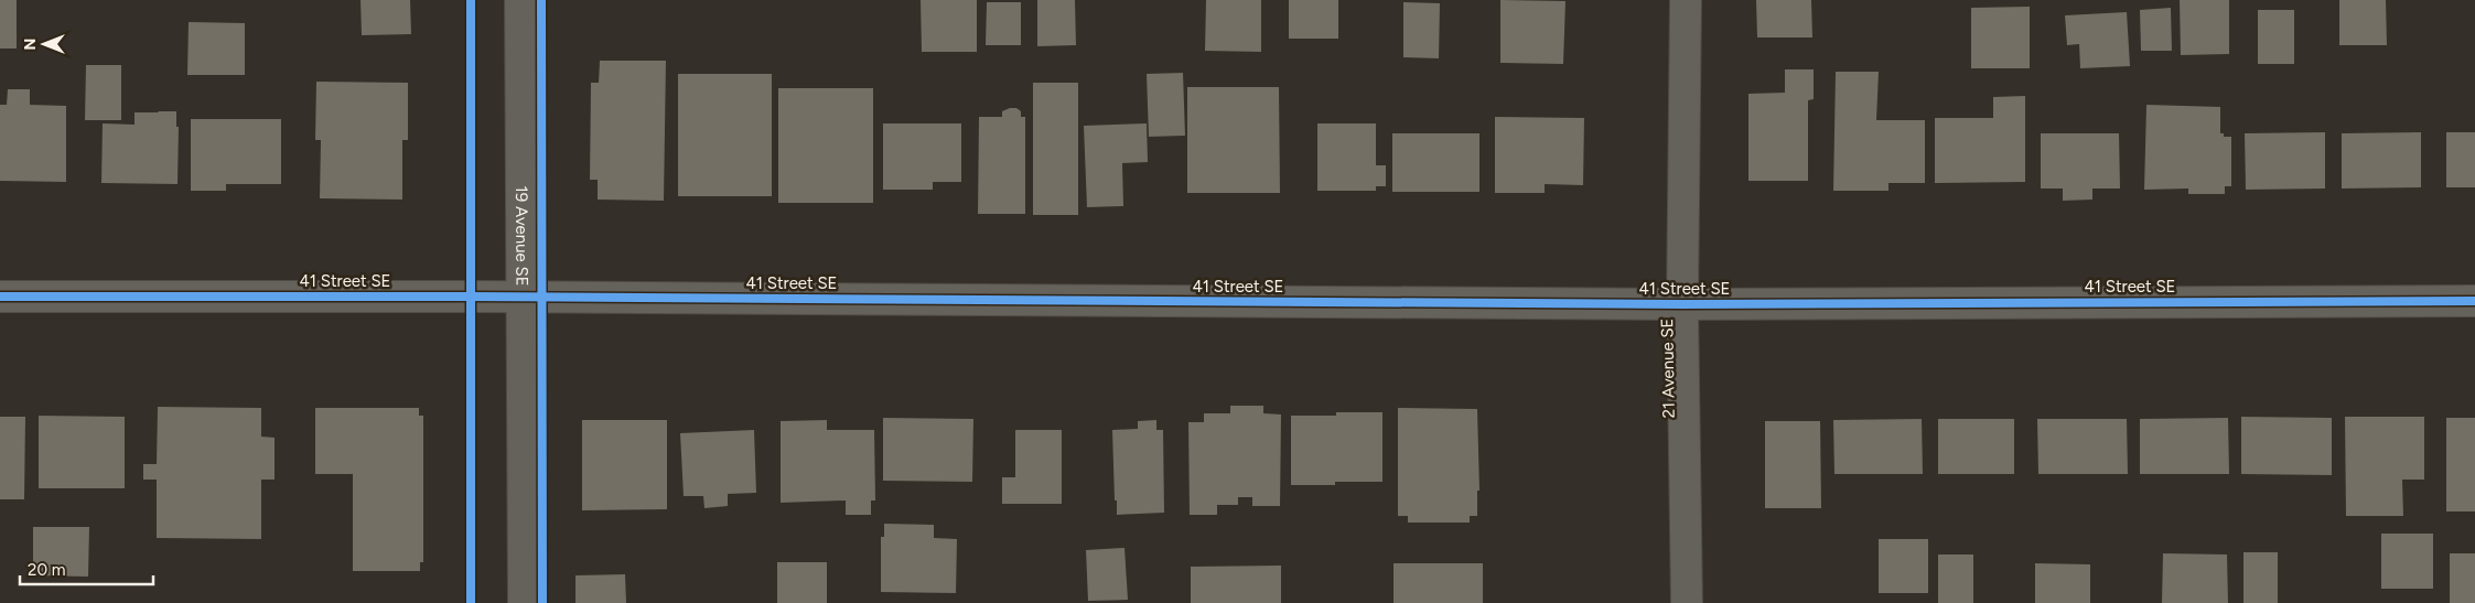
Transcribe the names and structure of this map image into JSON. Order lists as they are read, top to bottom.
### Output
{
  "streets": {
    "street": ["19 Avenue SE", "41 Street SE", "21 Avenue SE"]
  },
  "crossings": [
    ["19 Avenue SE", "41 Street SE"],
    ["41 Street SE", "21 Avenue SE"]
  ],
  "scale_bar": "20 m",
  "north": "left"
}
